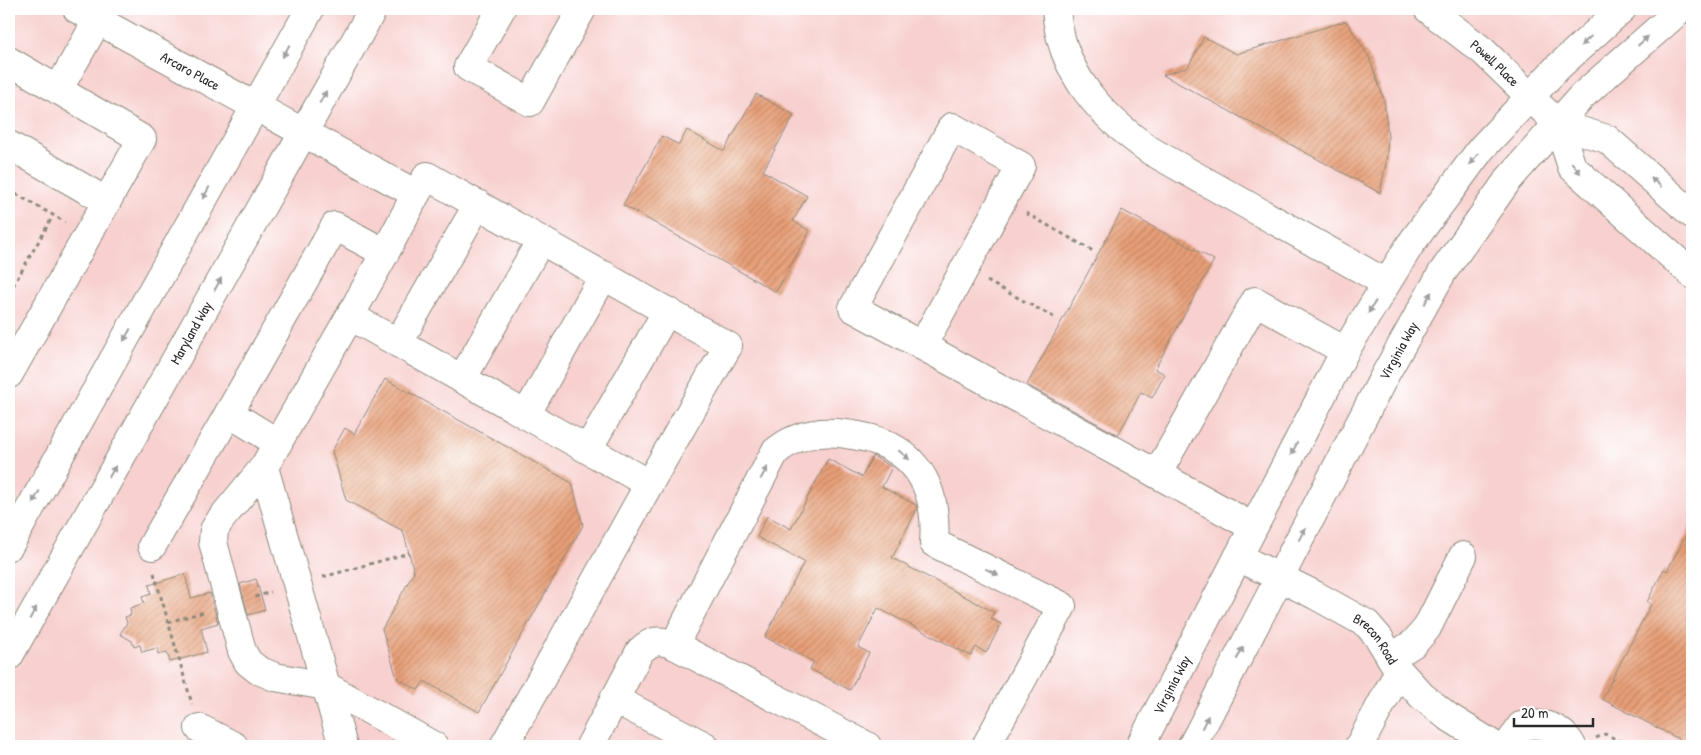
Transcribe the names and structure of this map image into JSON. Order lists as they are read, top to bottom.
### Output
{
  "streets": {
    "street": [
      "Powell Place",
      "Arcaro Place",
      "Maryland Way",
      "Virginia Way",
      "Brecon Road"
    ]
  },
  "crossings": [
    ["Powell Place", "Virginia Way"],
    ["Arcaro Place", "Maryland Way"],
    ["Virginia Way", "Brecon Road"]
  ],
  "scale_bar": "20 m"
}
